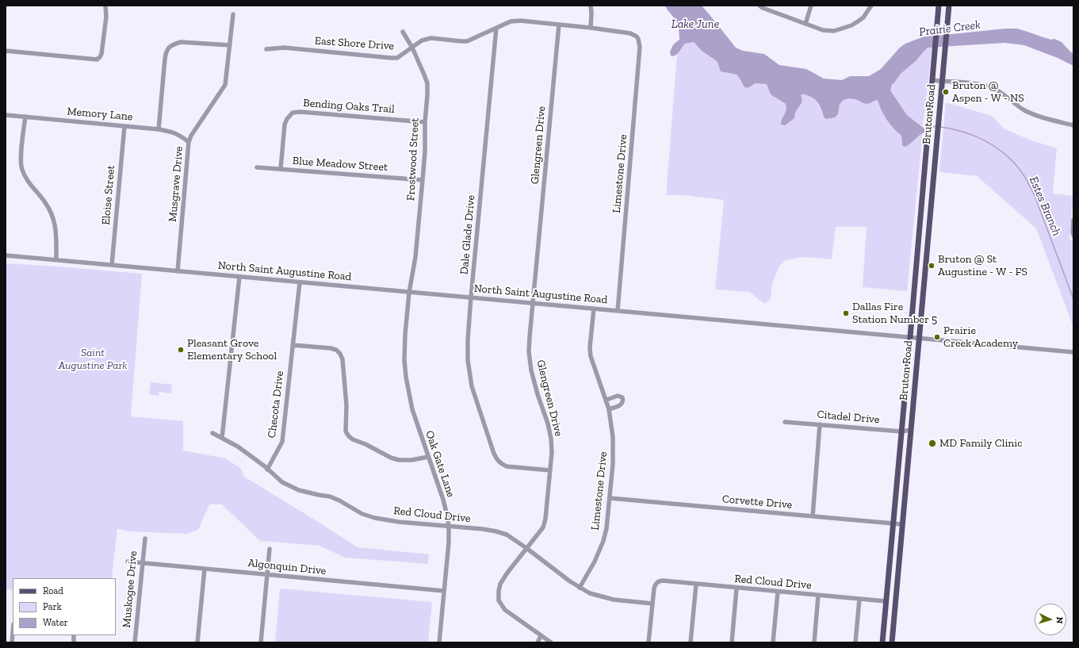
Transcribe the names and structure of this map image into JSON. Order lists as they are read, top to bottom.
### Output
{
  "streets": {
    "main road": ["Bruton Road"],
    "street": [
      "East Shore Drive",
      "Bending Oaks Trail",
      "Memory Lane",
      "Glengreen Drive",
      "Frostwood Street",
      "Blue Meadow Street",
      "Limestone Drive",
      "Musgrave Drive",
      "Eloise Street",
      "Dale Glade Drive",
      "North Saint Augustine Road",
      "Checota Drive",
      "Citadel Drive",
      "Oak Gate Lane",
      "Corvette Drive",
      "Red Cloud Drive",
      "Algonquin Drive",
      "Muskogee Drive"
    ]
  },
  "crossings": [
    ["East Shore Drive", "Glengreen Drive"],
    ["East Shore Drive", "Frostwood Street"],
    ["East Shore Drive", "Limestone Drive"],
    ["East Shore Drive", "Dale Glade Drive"],
    ["Bending Oaks Trail", "Frostwood Street"],
    ["Bending Oaks Trail", "Blue Meadow Street"],
    ["Memory Lane", "Musgrave Drive"],
    ["Memory Lane", "Eloise Street"],
    ["Bruton Road", "North Saint Augustine Road"],
    ["Bruton Road", "Citadel Drive"],
    ["Bruton Road", "Corvette Drive"],
    ["Bruton Road", "Red Cloud Drive"],
    ["Glengreen Drive", "Dale Glade Drive"],
    ["Glengreen Drive", "North Saint Augustine Road"],
    ["Glengreen Drive", "Red Cloud Drive"],
    ["Frostwood Street", "Blue Meadow Street"],
    ["Frostwood Street", "North Saint Augustine Road"],
    ["Frostwood Street", "Oak Gate Lane"],
    ["Limestone Drive", "North Saint Augustine Road"],
    ["Limestone Drive", "Corvette Drive"],
    ["Limestone Drive", "Red Cloud Drive"],
    ["Musgrave Drive", "North Saint Augustine Road"],
    ["Eloise Street", "North Saint Augustine Road"],
    ["Dale Glade Drive", "North Saint Augustine Road"],
    ["North Saint Augustine Road", "Checota Drive"],
    ["North Saint Augustine Road", "Oak Gate Lane"],
    ["Checota Drive", "Red Cloud Drive"],
    ["Oak Gate Lane", "Red Cloud Drive"],
    ["Oak Gate Lane", "Algonquin Drive"],
    ["Algonquin Drive", "Muskogee Drive"]
  ],
  "water": ["Lake June", "Prairie Creek", "Estes Branch"],
  "parks": ["Saint Augustine Park"],
  "places": [
    "Bruton @ Aspen - W - NS",
    "Bruton @ St Augustine - W - FS",
    "Dallas Fire Station Number 5",
    "Prairie Creek Academy",
    "Pleasant Grove Elementary School",
    "MD Family Clinic"
  ],
  "legend": ["Road", "Park", "Water"],
  "north": "right"
}
